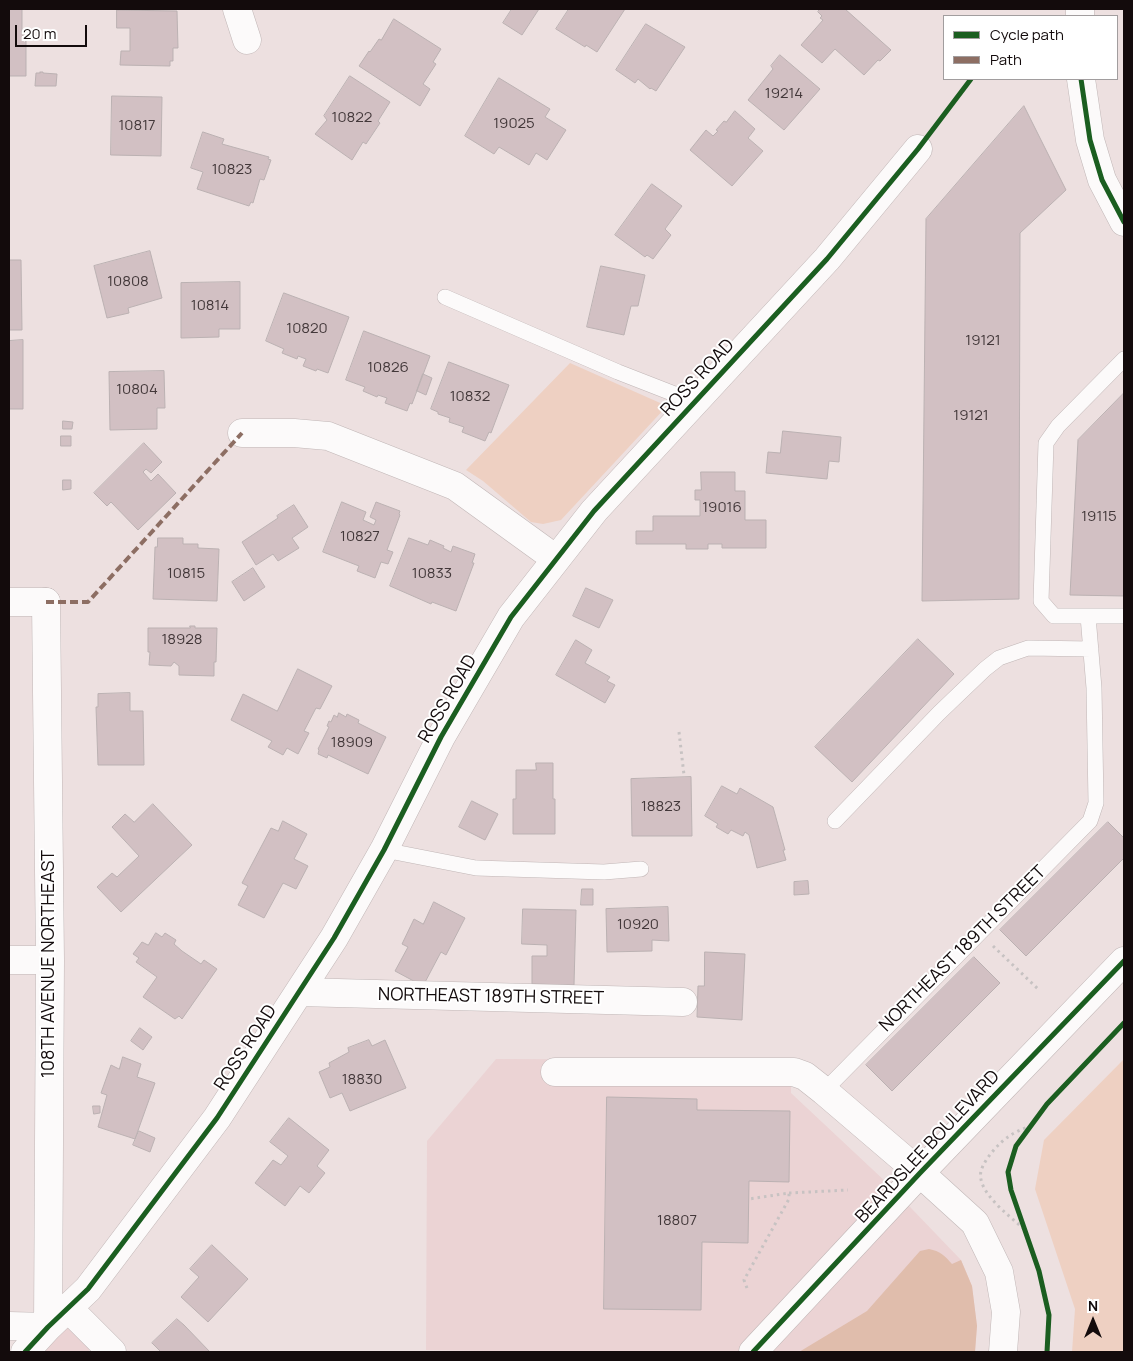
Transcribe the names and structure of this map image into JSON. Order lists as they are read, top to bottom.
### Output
{
  "streets": {
    "street": [
      "ROSS ROAD",
      "NORTHEAST 189TH STREET",
      "108TH AVENUE NORTHEAST",
      "BEARDSLEE BOULEVARD"
    ]
  },
  "crossings": [
    ["ROSS ROAD", "NORTHEAST 189TH STREET"],
    ["ROSS ROAD", "108TH AVENUE NORTHEAST"]
  ],
  "house_numbers": [
    "19214",
    "10822",
    "19025",
    "10817",
    "10823",
    "10808",
    "10814",
    "10820",
    "19121",
    "10826",
    "10804",
    "10832",
    "19121",
    "19016",
    "19115",
    "10827",
    "10815",
    "10833",
    "18928",
    "18909",
    "18823",
    "10920",
    "18830",
    "18807"
  ],
  "legend": ["Cycle path", "Path"],
  "scale_bar": "20 m",
  "north": "top"
}
